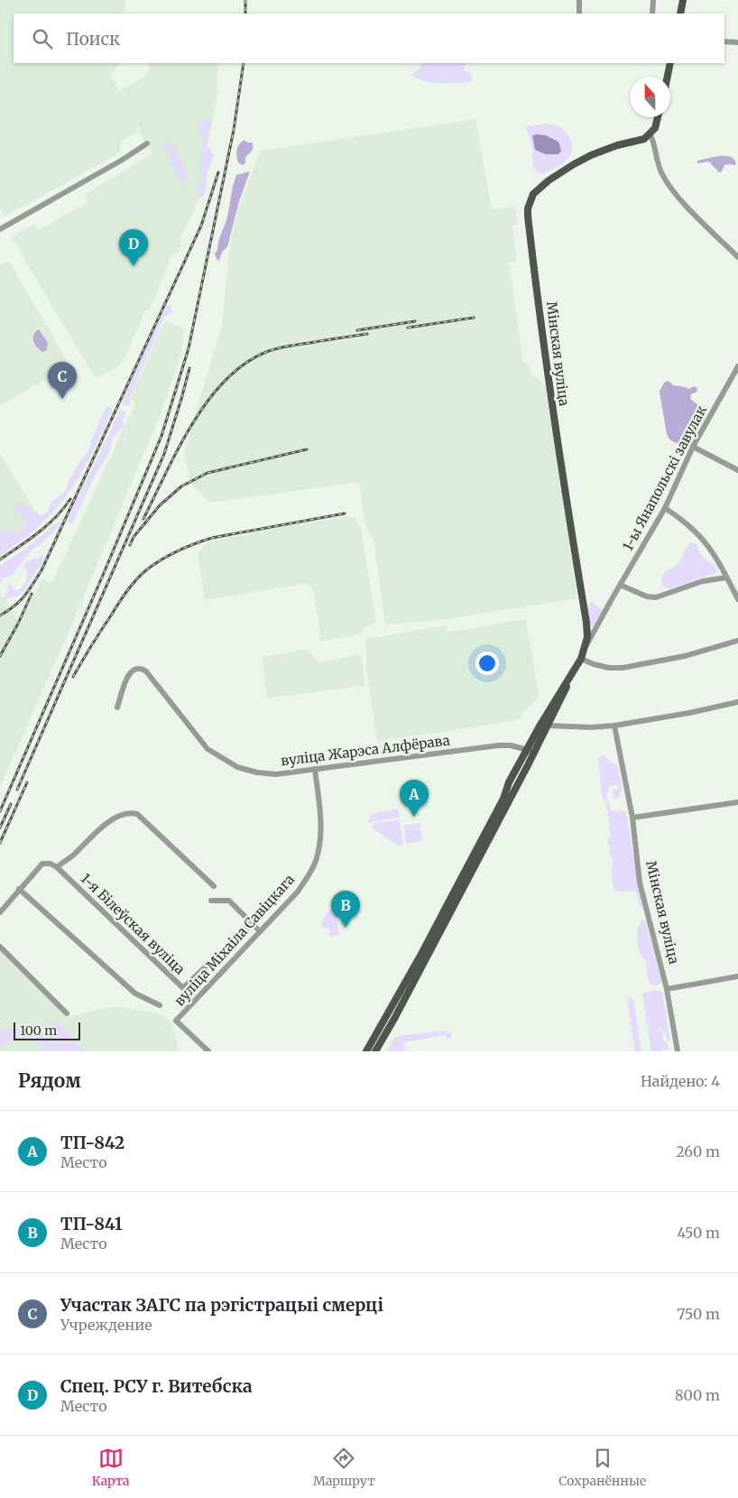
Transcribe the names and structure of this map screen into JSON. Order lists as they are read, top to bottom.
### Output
{
  "streets": {
    "main road": ["Мінская вуліца"],
    "street": [
      "1-ы Янапольскі завулак",
      "вуліца Жарэса Алфёрава",
      "1-я Білеўская вуліца",
      "вуліца Міхаіла Савіцкага"
    ]
  },
  "crossings": [
    ["Мінская вуліца", "1-ы Янапольскі завулак"],
    ["Мінская вуліца", "вуліца Жарэса Алфёрава"],
    ["вуліца Жарэса Алфёрава", "вуліца Міхаіла Савіцкага"]
  ],
  "scale_bar": "100 m",
  "north": "top",
  "page": {
    "search": "Поиск",
    "pins": [
      "D",
      "C",
      "A",
      "B"
    ],
    "scale": "100 m",
    "heading": ["Рядом", "Найдено: 4"],
    "list": [
      {
        "mark": "A",
        "name": "ТП-842",
        "note": "Место",
        "value": "260 m"
      },
      {
        "mark": "B",
        "name": "ТП-841",
        "note": "Место",
        "value": "450 m"
      },
      {
        "mark": "C",
        "name": "Участак ЗАГС па рэгістрацыі смерці",
        "note": "Учреждение",
        "value": "750 m"
      },
      {
        "mark": "D",
        "name": "Спец. РСУ г. Витебска",
        "note": "Место",
        "value": "800 m"
      }
    ],
    "nav": ["Карта", "Маршрут", "Сохранённые"]
  }
}
